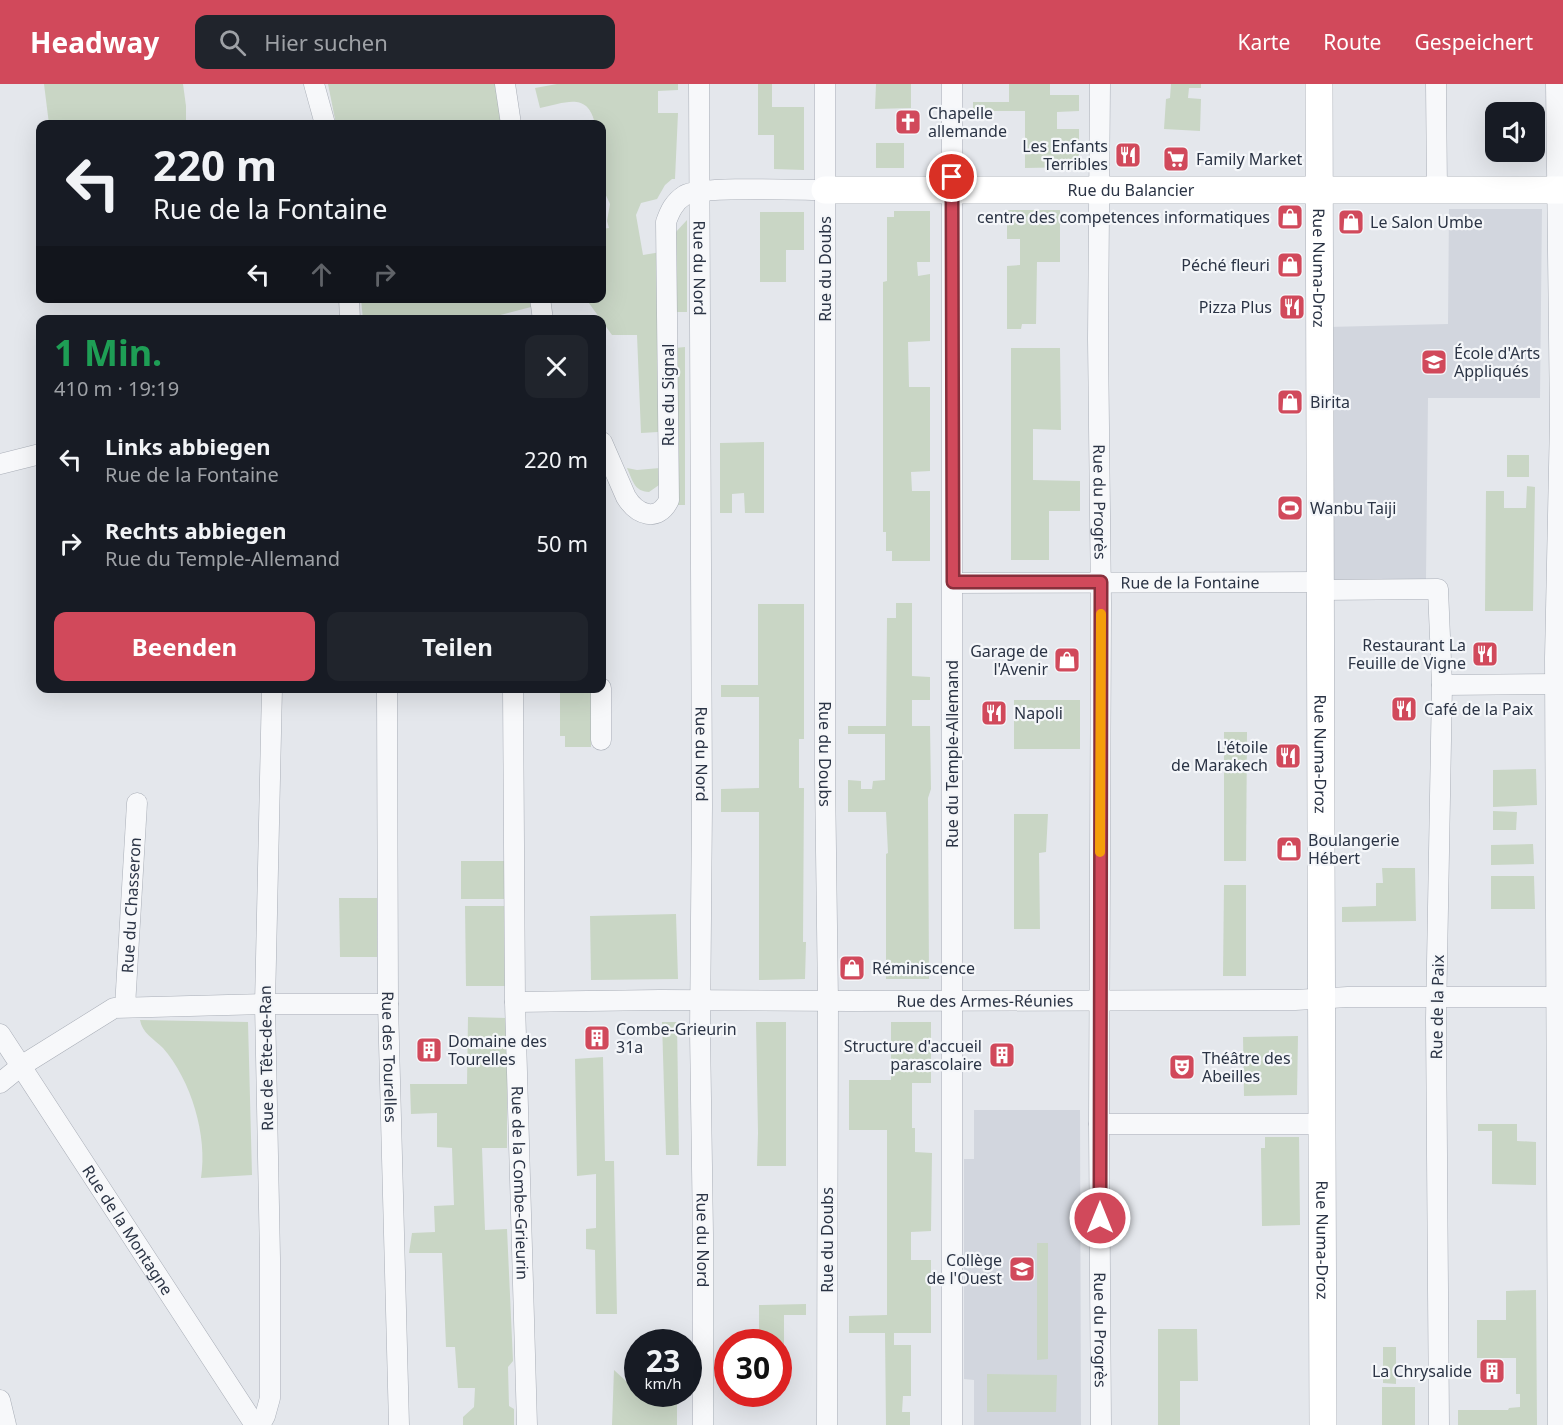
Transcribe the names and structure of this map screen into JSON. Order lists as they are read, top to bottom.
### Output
{
  "streets": {
    "main road": ["Rue du Balancier", "Rue Numa-Droz"],
    "street": [
      "Rue du Nord",
      "Rue du Doubs",
      "Rue du Signal",
      "Rue du Progrès",
      "Rue de la Fontaine",
      "Rue du Temple-Allemand",
      "Rue du Chasseron",
      "Rue des Armes-Réunies",
      "Rue de la Paix",
      "Rue des Tourelles",
      "Rue de Tête-de-Ran",
      "Rue de la Combe-Grieurin",
      "Rue de la Montagne"
    ]
  },
  "crossings": [
    ["Rue du Balancier", "Rue du Nord"],
    ["Rue du Balancier", "Rue du Doubs"],
    ["Rue du Balancier", "Rue Numa-Droz"],
    ["Rue du Balancier", "Rue du Signal"],
    ["Rue du Balancier", "Rue du Progrès"],
    ["Rue du Balancier", "Rue du Temple-Allemand"],
    ["Rue du Nord", "Rue du Signal"],
    ["Rue du Nord", "Rue des Armes-Réunies"],
    ["Rue du Doubs", "Rue des Armes-Réunies"],
    ["Rue Numa-Droz", "Rue de la Fontaine"],
    ["Rue Numa-Droz", "Rue des Armes-Réunies"],
    ["Rue du Progrès", "Rue de la Fontaine"],
    ["Rue du Progrès", "Rue des Armes-Réunies"],
    ["Rue de la Fontaine", "Rue du Temple-Allemand"],
    ["Rue de la Fontaine", "Rue de la Paix"],
    ["Rue du Temple-Allemand", "Rue des Armes-Réunies"],
    ["Rue des Armes-Réunies", "Rue de la Paix"],
    ["Rue des Armes-Réunies", "Rue de la Combe-Grieurin"]
  ],
  "places": {
    "church": ["Chapelle allemande"],
    "restaurant": [
      "Les Enfants Terribles",
      "Pizza Plus",
      "Restaurant La Feuille de Vigne",
      "Café de la Paix",
      "Napoli",
      "L'étoile de Marakech"
    ],
    "supermarket": ["Family Market"],
    "shop": [
      "centre des competences informatiques",
      "Le Salon Umbe",
      "Péché fleuri",
      "Birita",
      "Garage de l'Avenir",
      "Boulangerie Hébert",
      "Réminiscence"
    ],
    "school or university": ["École d'Arts Appliqués", "Collège de l'Ouest"],
    "sports": ["Wanbu Taiji"],
    "building": [
      "Combe-Grieurin 31a",
      "Domaine des Tourelles",
      "Structure d'accueil parascolaire",
      "La Chrysalide"
    ],
    "theatre": ["Théâtre des Abeilles"]
  },
  "page": {
    "header": "Headway",
    "search": "Hier suchen",
    "nav": ["Karte", "Route", "Gespeichert"],
    "turn": ["220 m", "Rue de la Fontaine"],
    "heading": ["1 Min.", "410 m · 19:19"],
    "list": [
      {
        "name": "Links abbiegen",
        "note": "Rue de la Fontaine",
        "value": "220 m"
      },
      {
        "name": "Rechts abbiegen",
        "note": "Rue du Temple-Allemand",
        "value": "50 m"
      }
    ],
    "buttons": ["Beenden", "Teilen"],
    "speed": "23 km/h",
    "limit": "30"
  }
}
